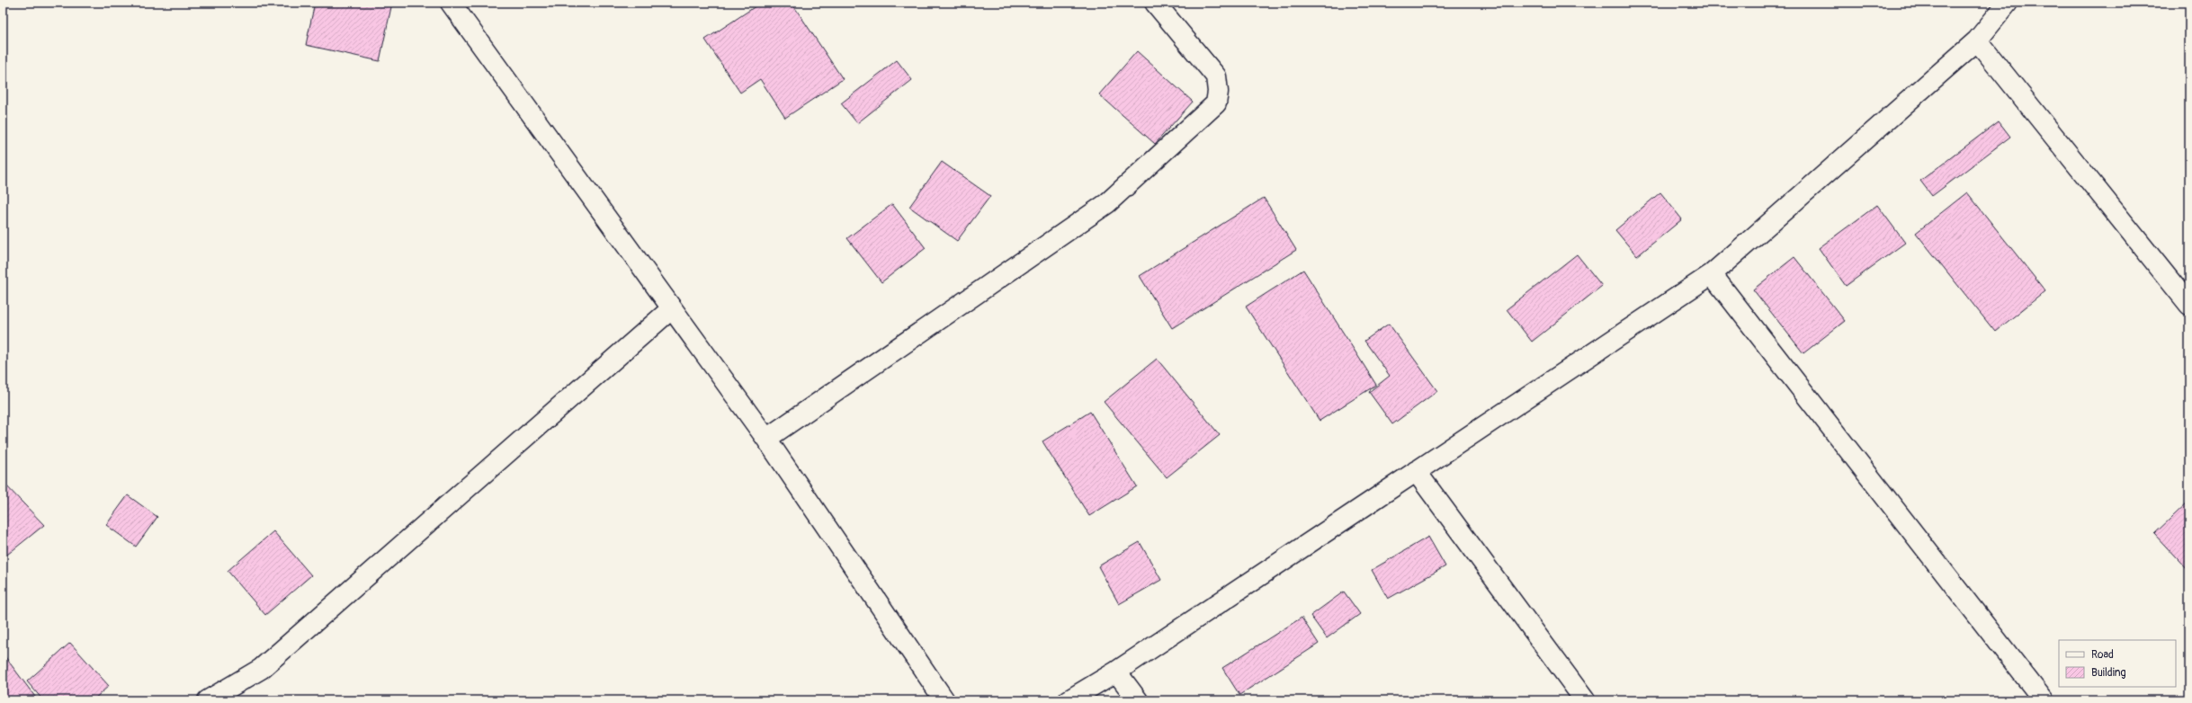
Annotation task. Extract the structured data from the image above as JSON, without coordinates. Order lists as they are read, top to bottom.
{
  "legend": ["Road", "Building"]
}
